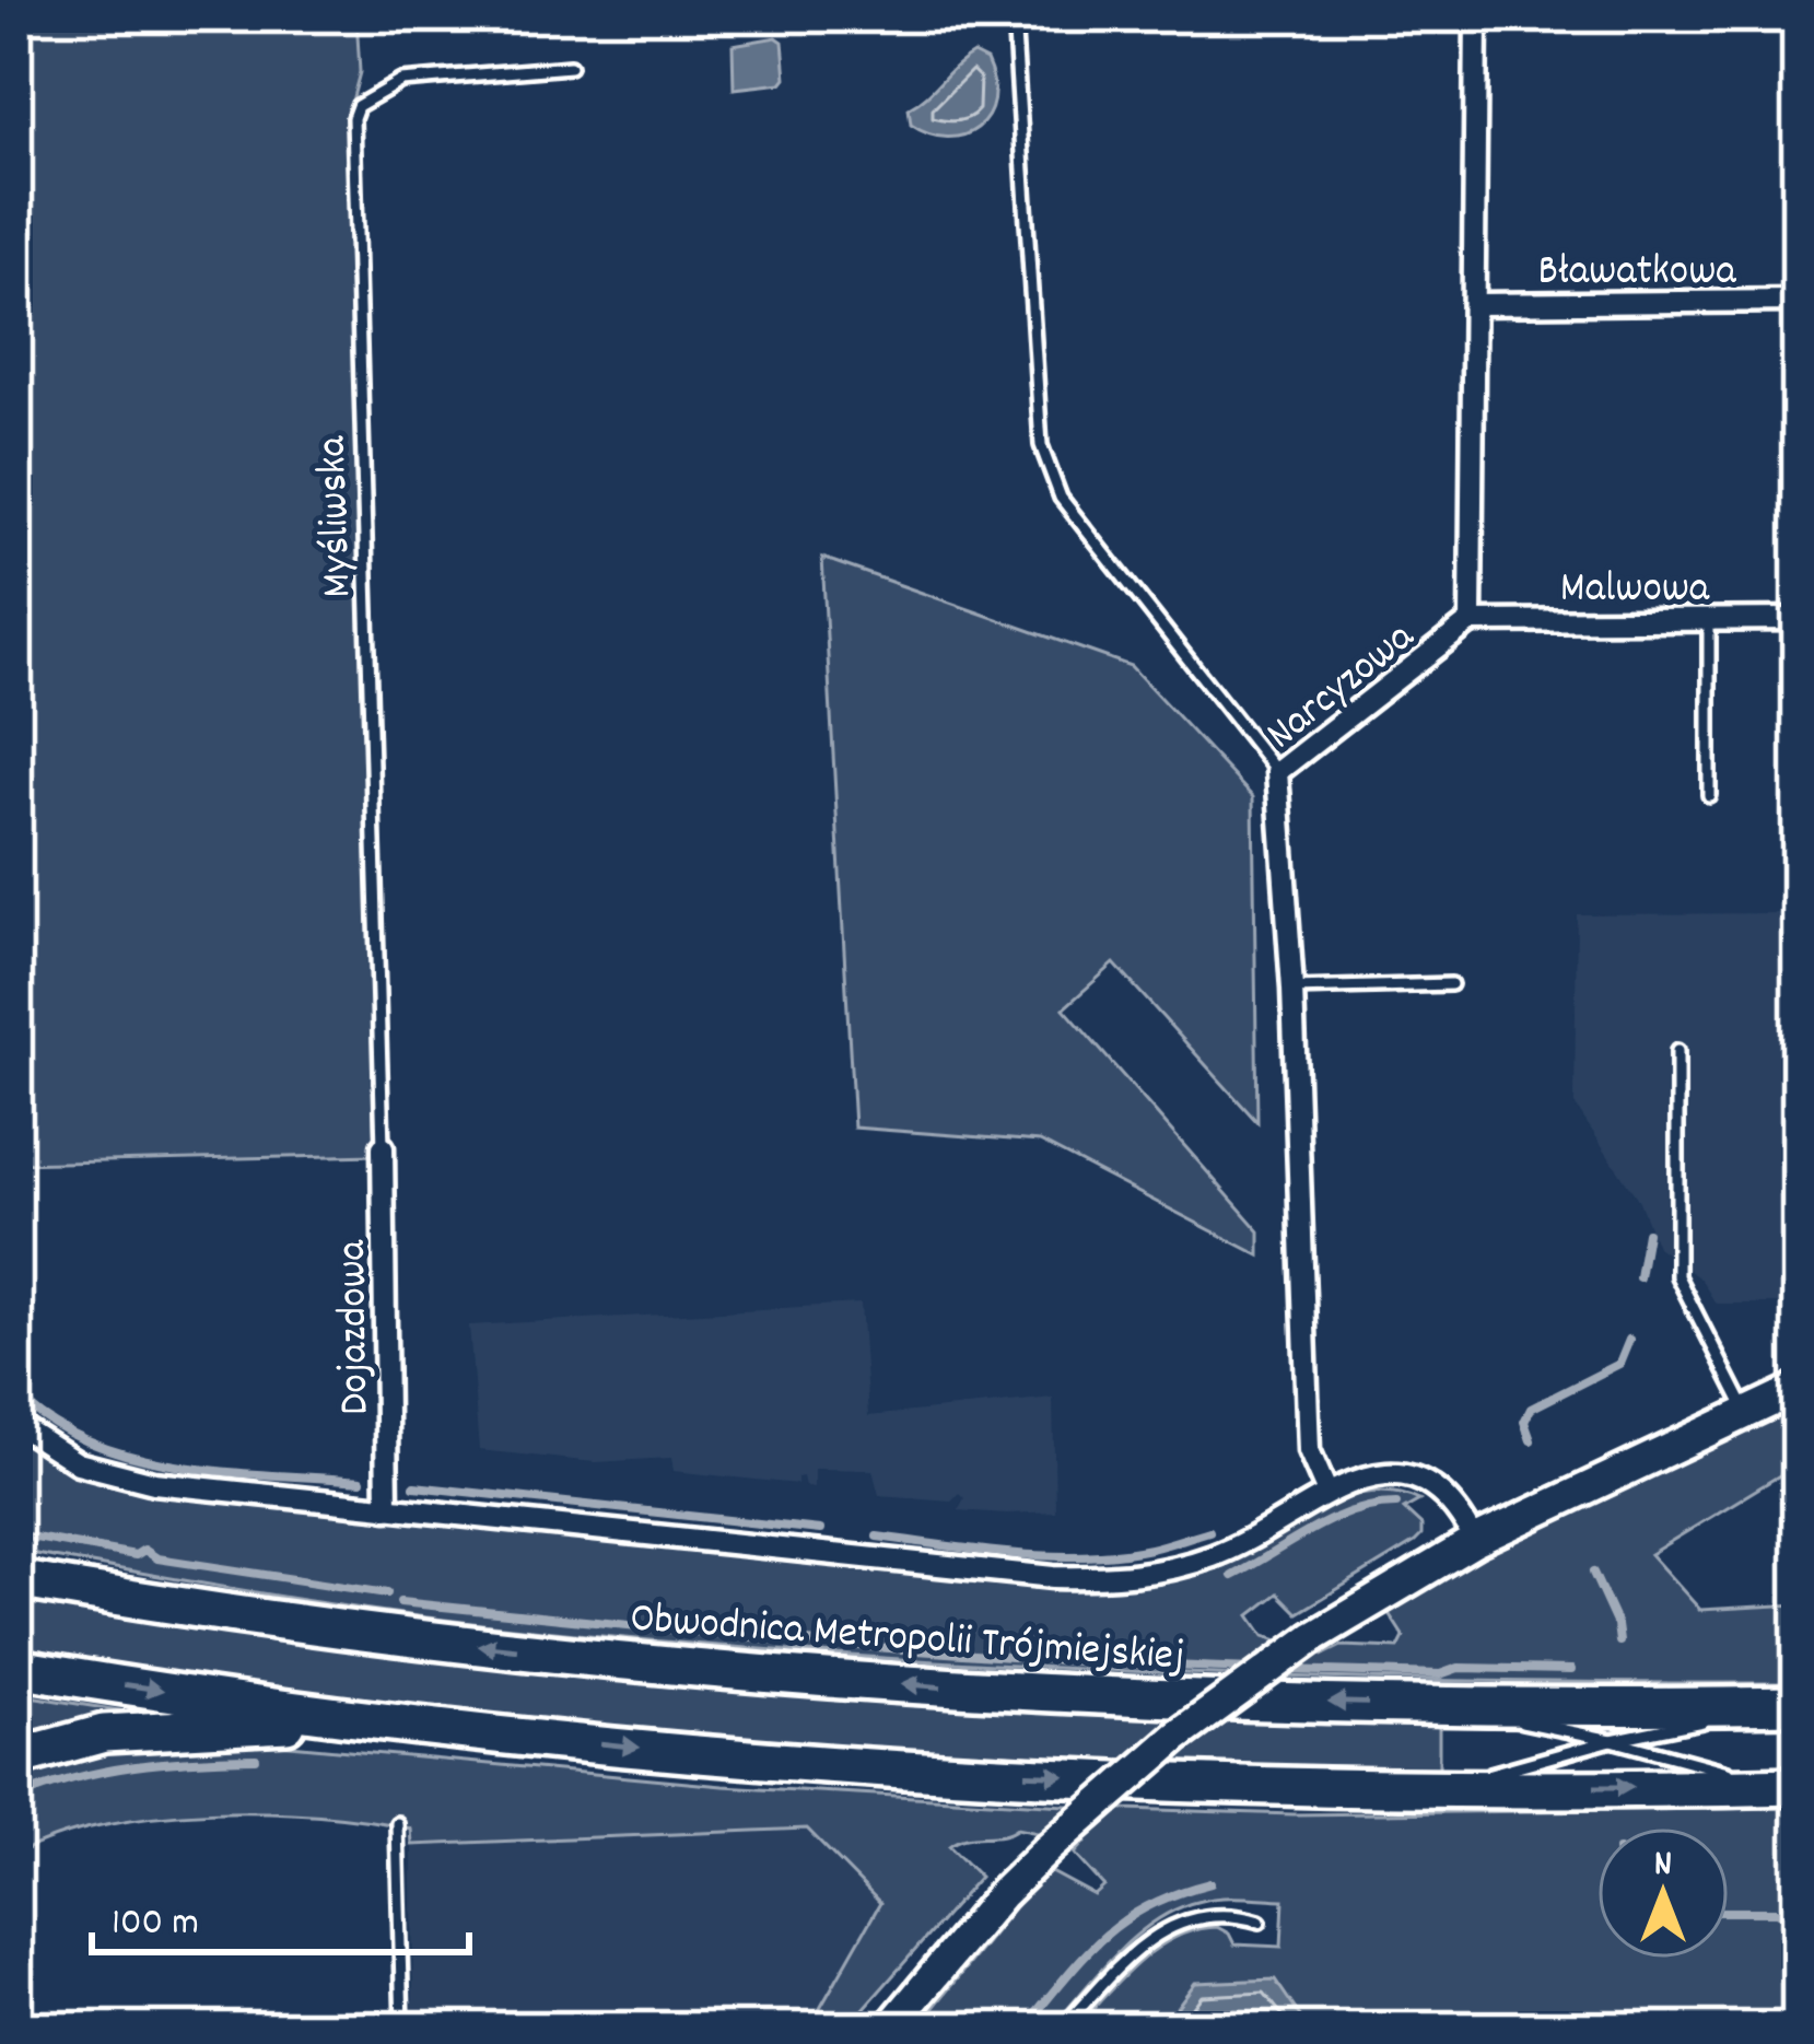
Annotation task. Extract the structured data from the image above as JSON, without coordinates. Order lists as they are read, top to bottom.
{
  "streets": {
    "highway": ["Obwodnica Metropolii Trójmiejskiej"],
    "street": [
      "Bławatkowa",
      "Malwowa",
      "Narcyzowa",
      "Dojazdowa"
    ],
    "lane": ["Myśliwska"]
  },
  "crossings": [
    ["Bławatkowa", "Narcyzowa"],
    ["Myśliwska", "Dojazdowa"],
    ["Malwowa", "Narcyzowa"]
  ],
  "scale_bar": "100 m",
  "north": "top"
}
